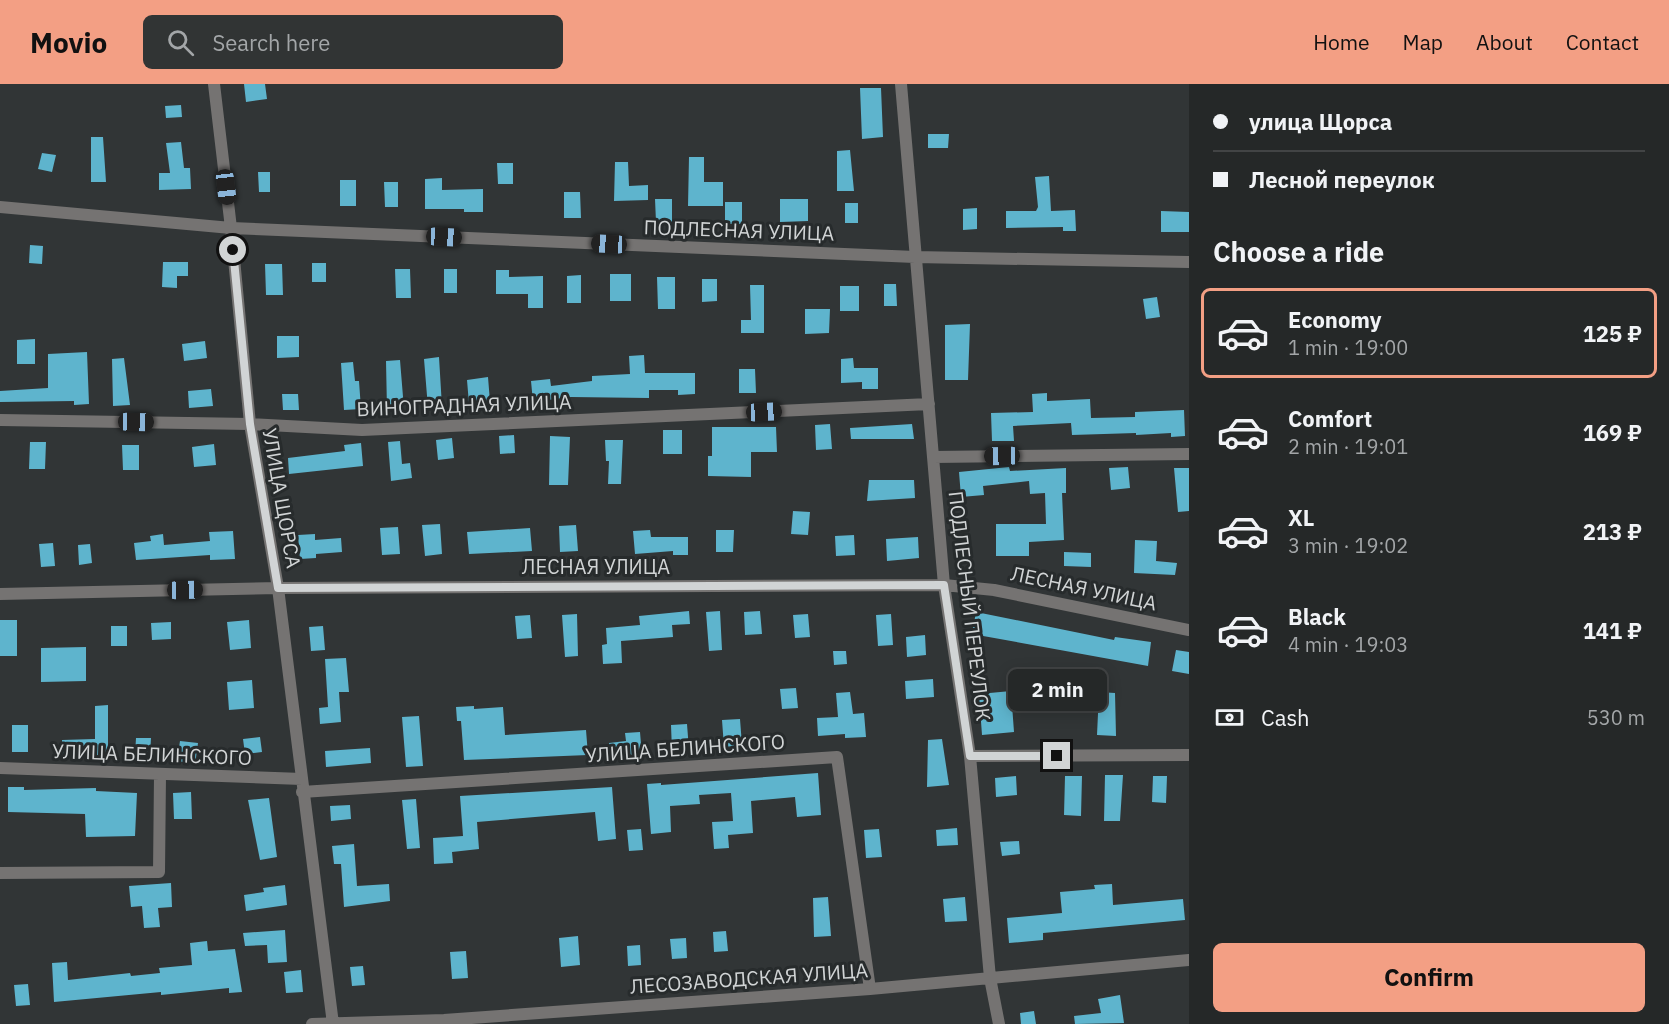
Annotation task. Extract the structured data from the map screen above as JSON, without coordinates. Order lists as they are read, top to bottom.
{
  "streets": {
    "street": [
      "ПОДЛЕСНАЯ УЛИЦА",
      "ВИНОГРАДНАЯ УЛИЦА",
      "УЛИЦА ЩОРСА",
      "ЛЕСНАЯ УЛИЦА",
      "ПОДЛЕСНЫЙ ПЕРЕУЛОК",
      "УЛИЦА БЕЛИНСКОГО",
      "ЛЕСОЗАВОДСКАЯ УЛИЦА"
    ]
  },
  "crossings": [
    ["ПОДЛЕСНАЯ УЛИЦА", "УЛИЦА ЩОРСА"],
    ["ПОДЛЕСНАЯ УЛИЦА", "ПОДЛЕСНЫЙ ПЕРЕУЛОК"],
    ["ВИНОГРАДНАЯ УЛИЦА", "УЛИЦА ЩОРСА"],
    ["ВИНОГРАДНАЯ УЛИЦА", "ПОДЛЕСНЫЙ ПЕРЕУЛОК"],
    ["УЛИЦА ЩОРСА", "ЛЕСНАЯ УЛИЦА"],
    ["УЛИЦА ЩОРСА", "УЛИЦА БЕЛИНСКОГО"],
    ["УЛИЦА ЩОРСА", "ЛЕСОЗАВОДСКАЯ УЛИЦА"],
    ["ЛЕСНАЯ УЛИЦА", "ПОДЛЕСНЫЙ ПЕРЕУЛОК"],
    ["ПОДЛЕСНЫЙ ПЕРЕУЛОК", "ЛЕСОЗАВОДСКАЯ УЛИЦА"],
    ["УЛИЦА БЕЛИНСКОГО", "ЛЕСОЗАВОДСКАЯ УЛИЦА"]
  ],
  "page": {
    "header": "Movio",
    "search": "Search here",
    "nav": [
      "Home",
      "Map",
      "About",
      "Contact"
    ],
    "banner": ["улица Щорса", "Лесной переулок"],
    "heading": "Choose a ride",
    "list": [
      {
        "name": "Economy",
        "note": "1 min · 19:00",
        "value": "125 ₽"
      },
      {
        "name": "Comfort",
        "note": "2 min · 19:01",
        "value": "169 ₽"
      },
      {
        "name": "XL",
        "note": "3 min · 19:02",
        "value": "213 ₽"
      },
      {
        "name": "Black",
        "note": "4 min · 19:03",
        "value": "141 ₽"
      }
    ],
    "bubble": "2 min",
    "pay": ["Cash", "530 m"],
    "buttons": "Confirm"
  }
}
